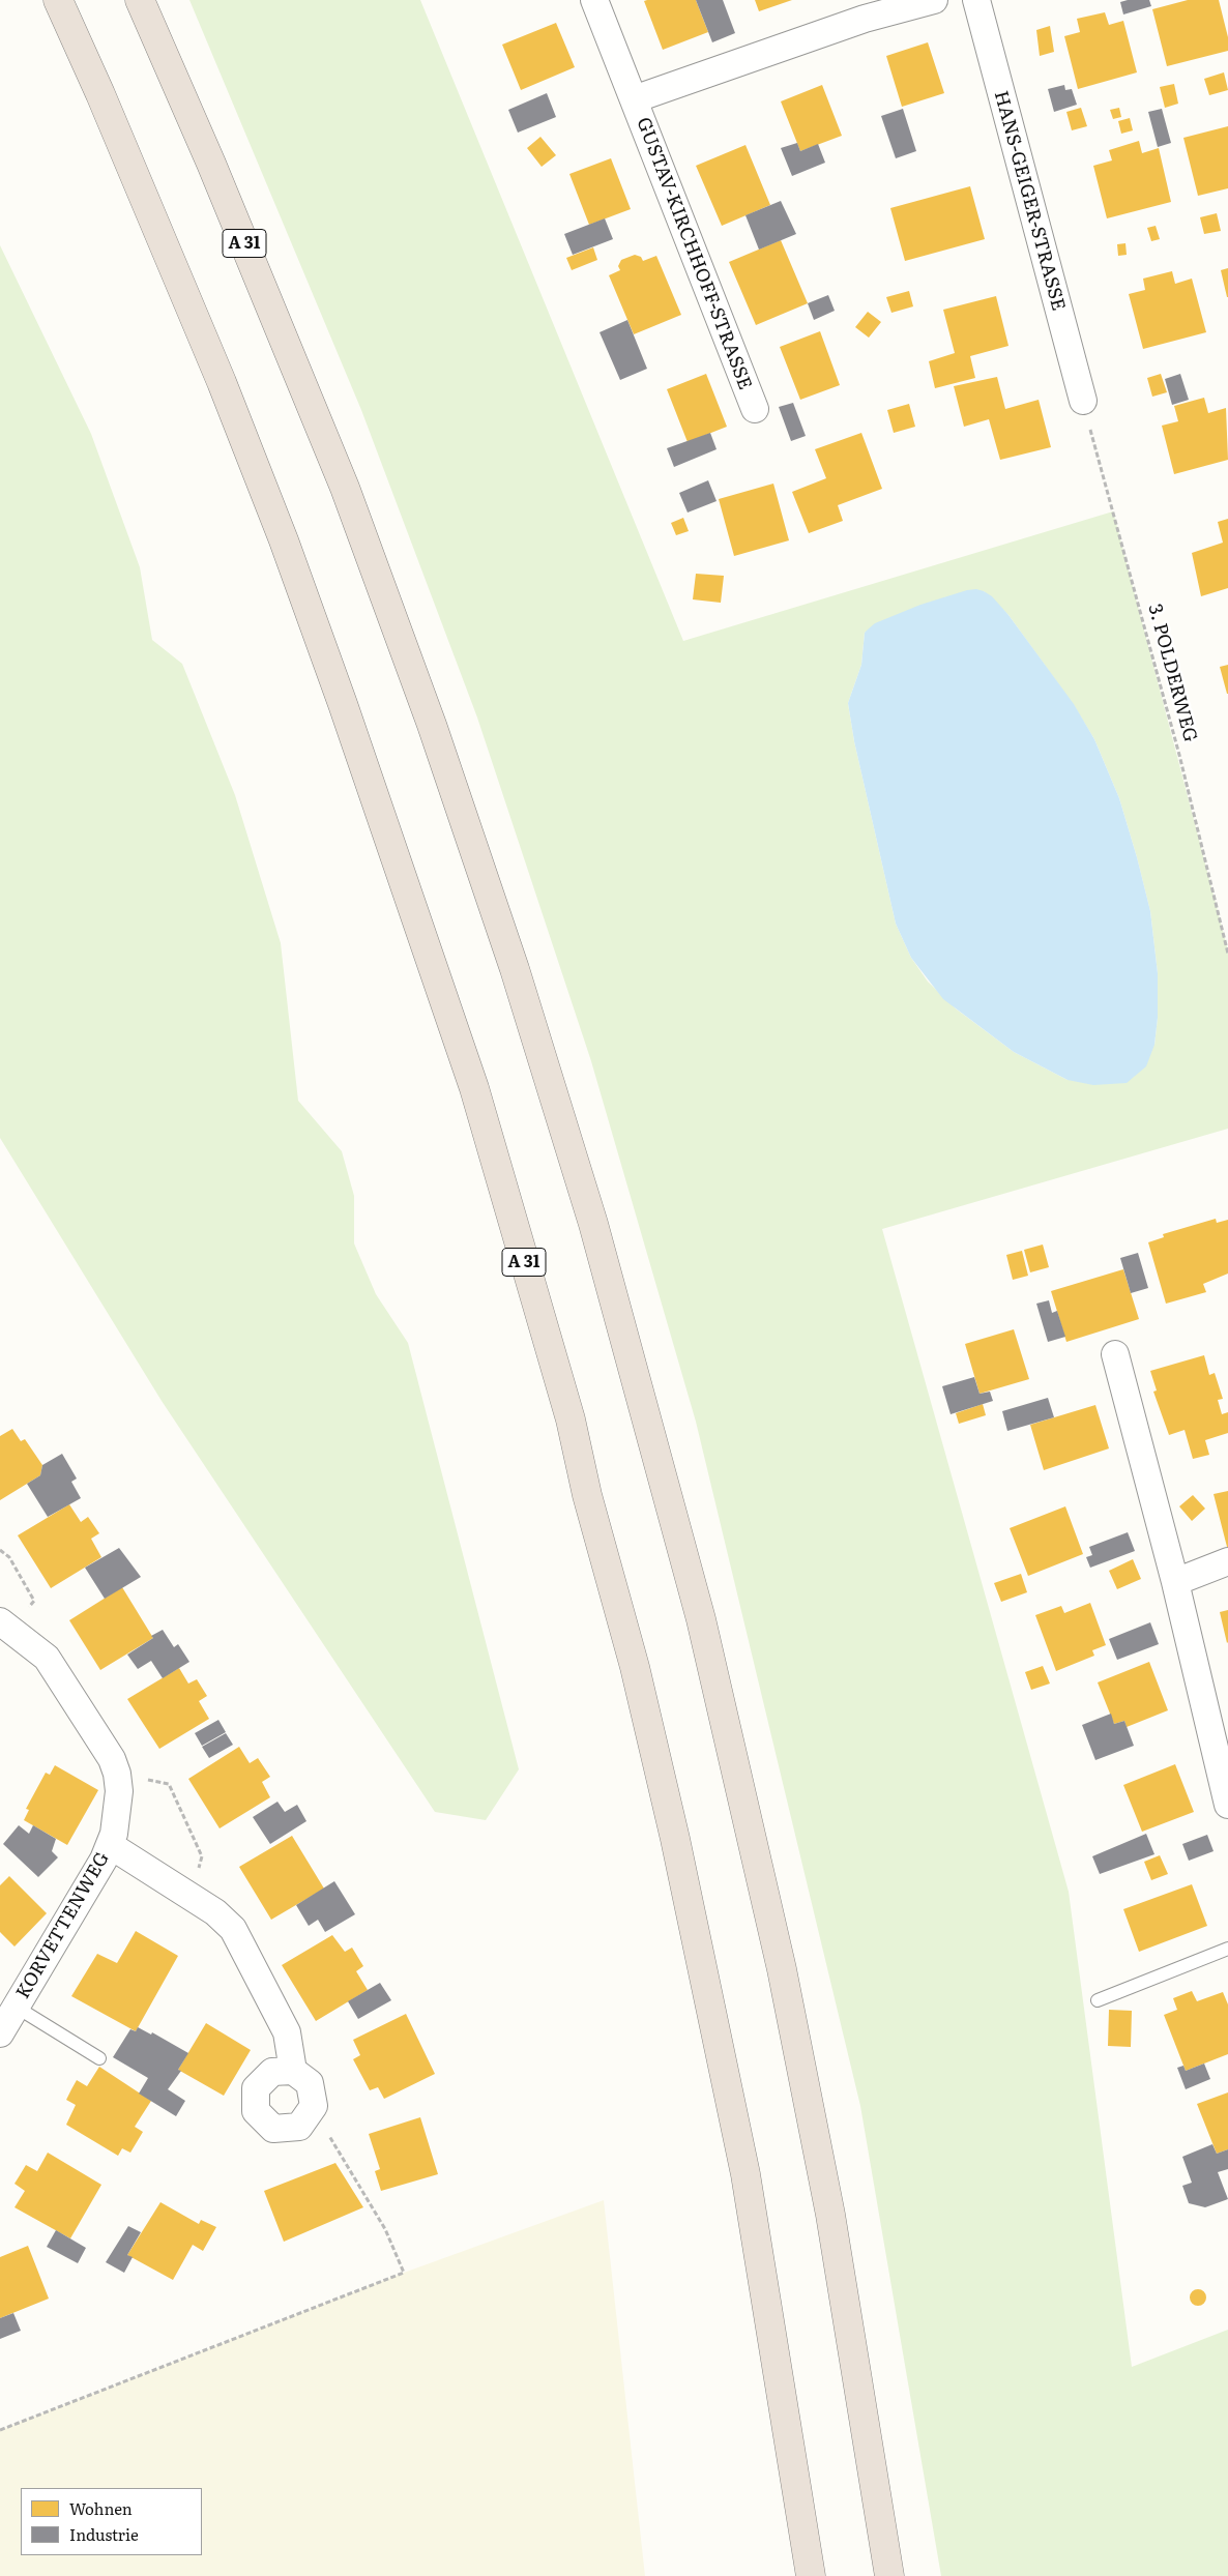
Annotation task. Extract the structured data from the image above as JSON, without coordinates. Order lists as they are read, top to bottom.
{
  "streets": {
    "highway": ["A 31"],
    "street": ["HANS-GEIGER-STRASSE", "GUSTAV-KIRCHHOFF-STRASSE", "KORVETTENWEG"],
    "path": ["3. POLDERWEG"]
  },
  "crossings": [
    ["HANS-GEIGER-STRASSE", "3. POLDERWEG"]
  ],
  "legend": ["Wohnen", "Industrie"]
}
